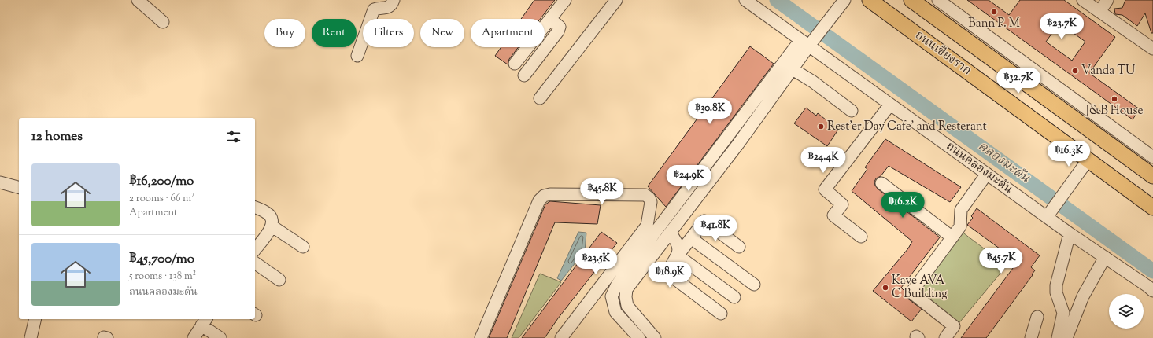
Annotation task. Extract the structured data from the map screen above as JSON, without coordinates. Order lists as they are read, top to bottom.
{
  "streets": {
    "main road": ["ถนนเชียงราก"],
    "street": ["ถนนคลองมะดัน"]
  },
  "water": ["คลองมะดัน"],
  "places": [
    "Bann P. M",
    "Vanda TU",
    "J&B House",
    "Rest'er Day Cafe' and Resterant",
    "Kave AVA C Building"
  ],
  "page": {
    "price": [
      "฿23.7K",
      "฿32.7K",
      "฿30.8K",
      "฿16.3K",
      "฿24.4K",
      "฿24.9K",
      "฿45.8K",
      "฿16.2K",
      "฿41.8K",
      "฿45.7K",
      "฿23.5K",
      "฿18.9K"
    ],
    "chip": [
      "Buy",
      "Rent",
      "Filters",
      "New",
      "Apartment"
    ],
    "heading": "12 homes",
    "list": [
      {
        "name": "฿16,200/mo",
        "note": "2 rooms · 66 m² · Apartment"
      },
      {
        "name": "฿45,700/mo",
        "note": "5 rooms · 138 m² · ถนนคลองมะดัน"
      }
    ]
  }
}
